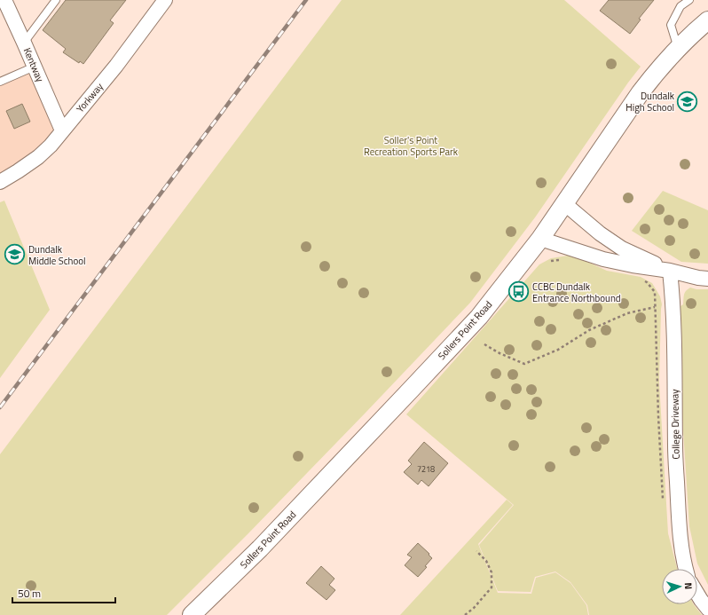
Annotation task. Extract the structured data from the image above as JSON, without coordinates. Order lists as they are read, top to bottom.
{
  "streets": {
    "street": [
      "Kentway",
      "Yorkway",
      "Sollers Point Road",
      "College Driveway"
    ]
  },
  "crossings": [
    ["Kentway", "Yorkway"]
  ],
  "parks": ["Soller's Point Recreation Sports Park"],
  "places": {
    "school or university": ["Dundalk High School", "Dundalk Middle School"],
    "bus stop": ["CCBC Dundalk Entrance Northbound"]
  },
  "house_numbers": ["7218"],
  "scale_bar": "50 m",
  "north": "right"
}
